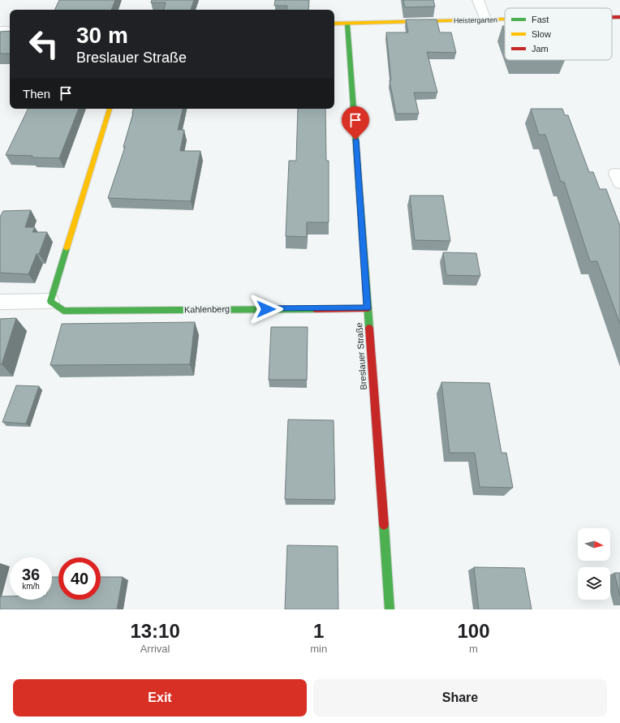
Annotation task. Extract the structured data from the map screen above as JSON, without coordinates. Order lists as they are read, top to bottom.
{
  "streets": {
    "street": ["Heistergarten", "Kahlenberg", "Breslauer Straße"]
  },
  "crossings": [
    ["Heistergarten", "Breslauer Straße"],
    ["Kahlenberg", "Breslauer Straße"]
  ],
  "legend": ["Fast", "Slow", "Jam"],
  "north": "right",
  "page": {
    "turn": ["30 m", "Breslauer Straße"],
    "then": "Then",
    "speed": "36 km/h",
    "limit": "40",
    "eta": [
      "13:10",
      "Arrival",
      "1",
      "min",
      "100",
      "m"
    ],
    "buttons": ["Exit", "Share"]
  }
}
